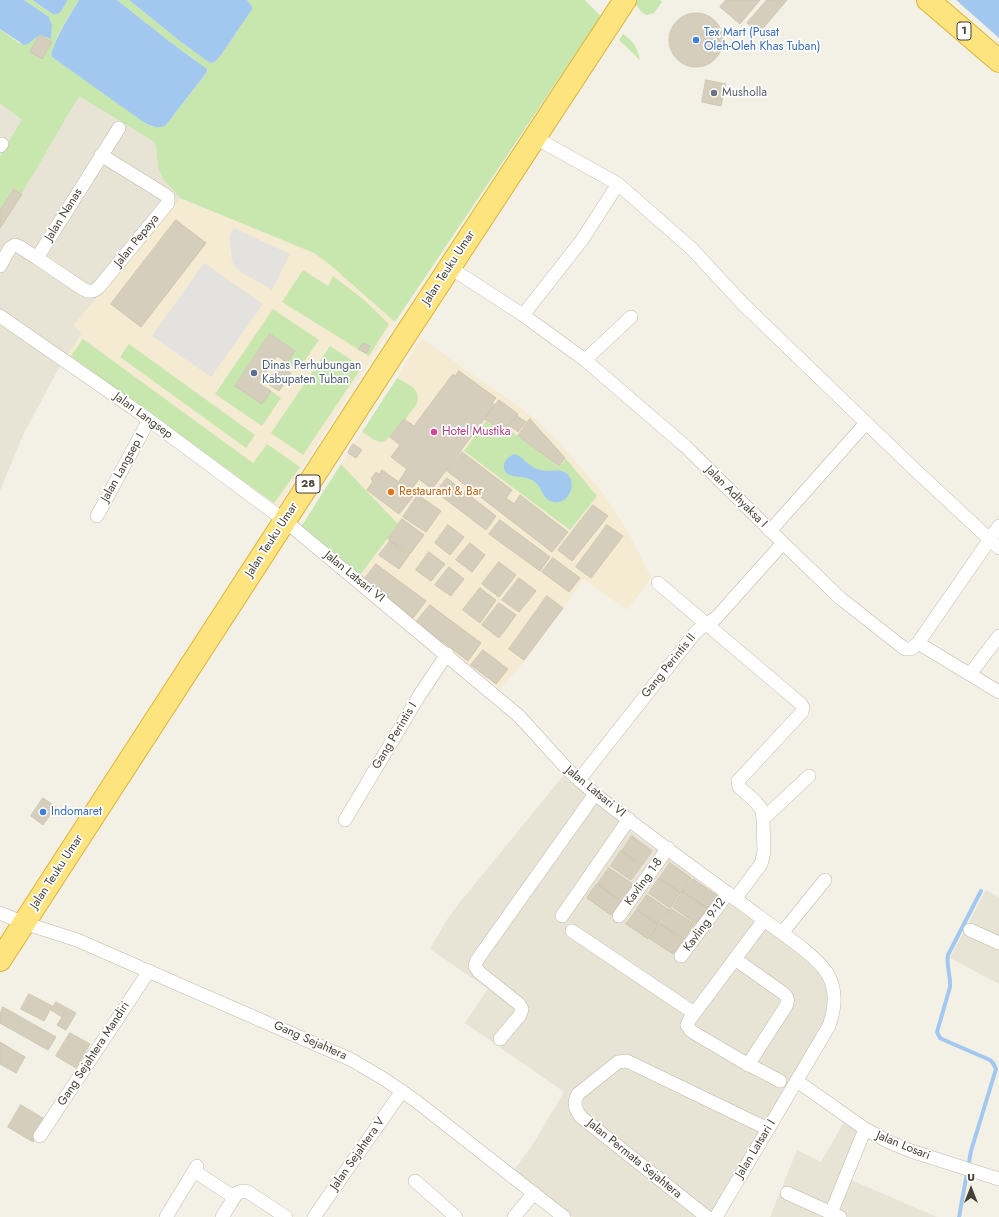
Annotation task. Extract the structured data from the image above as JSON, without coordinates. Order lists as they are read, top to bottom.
{
  "streets": {
    "highway": ["1", "Jalan Teuku Umar", "28"],
    "street": [
      "Jalan Nanas",
      "Jalan Pepaya",
      "Jalan Langsep",
      "Jalan Langsep I",
      "Jalan Adhyaksa I",
      "Jalan Latsari VI",
      "Gang Perintis II",
      "Gang Perintis I",
      "Kavling 1-8",
      "Kavling 9-12",
      "Gang Sejahtera",
      "Gang Sejahtera Mandiri",
      "Jalan Losari",
      "Jalan Latsari I",
      "Jalan Sejahtera V",
      "Jalan Permata Sejahtera"
    ]
  },
  "crossings": [
    ["Jalan Nanas", "Jalan Pepaya"],
    ["Jalan Teuku Umar", "Jalan Langsep"],
    ["Jalan Teuku Umar", "Jalan Adhyaksa I"],
    ["Jalan Teuku Umar", "Jalan Latsari VI"],
    ["Jalan Teuku Umar", "Gang Sejahtera"],
    ["Jalan Langsep", "Jalan Langsep I"],
    ["Jalan Langsep", "Jalan Latsari VI"],
    ["Jalan Adhyaksa I", "Gang Perintis II"],
    ["Jalan Latsari VI", "Gang Perintis II"],
    ["Jalan Latsari VI", "Gang Perintis I"],
    ["Jalan Latsari VI", "Kavling 1-8"],
    ["Jalan Latsari VI", "Kavling 9-12"],
    ["Jalan Latsari VI", "Jalan Losari"],
    ["Jalan Latsari VI", "Jalan Latsari I"],
    ["Gang Sejahtera", "Gang Sejahtera Mandiri"],
    ["Gang Sejahtera", "Jalan Sejahtera V"],
    ["Jalan Losari", "Jalan Latsari I"],
    ["Jalan Latsari I", "Jalan Permata Sejahtera"]
  ],
  "places": [
    "Tex Mart (Pusat Oleh-Oleh Khas Tuban)",
    "Musholla",
    "Dinas Perhubungan Kabupaten Tuban",
    "Hotel Mustika",
    "Restaurant & Bar",
    "Indomaret"
  ],
  "north": "top"
}
